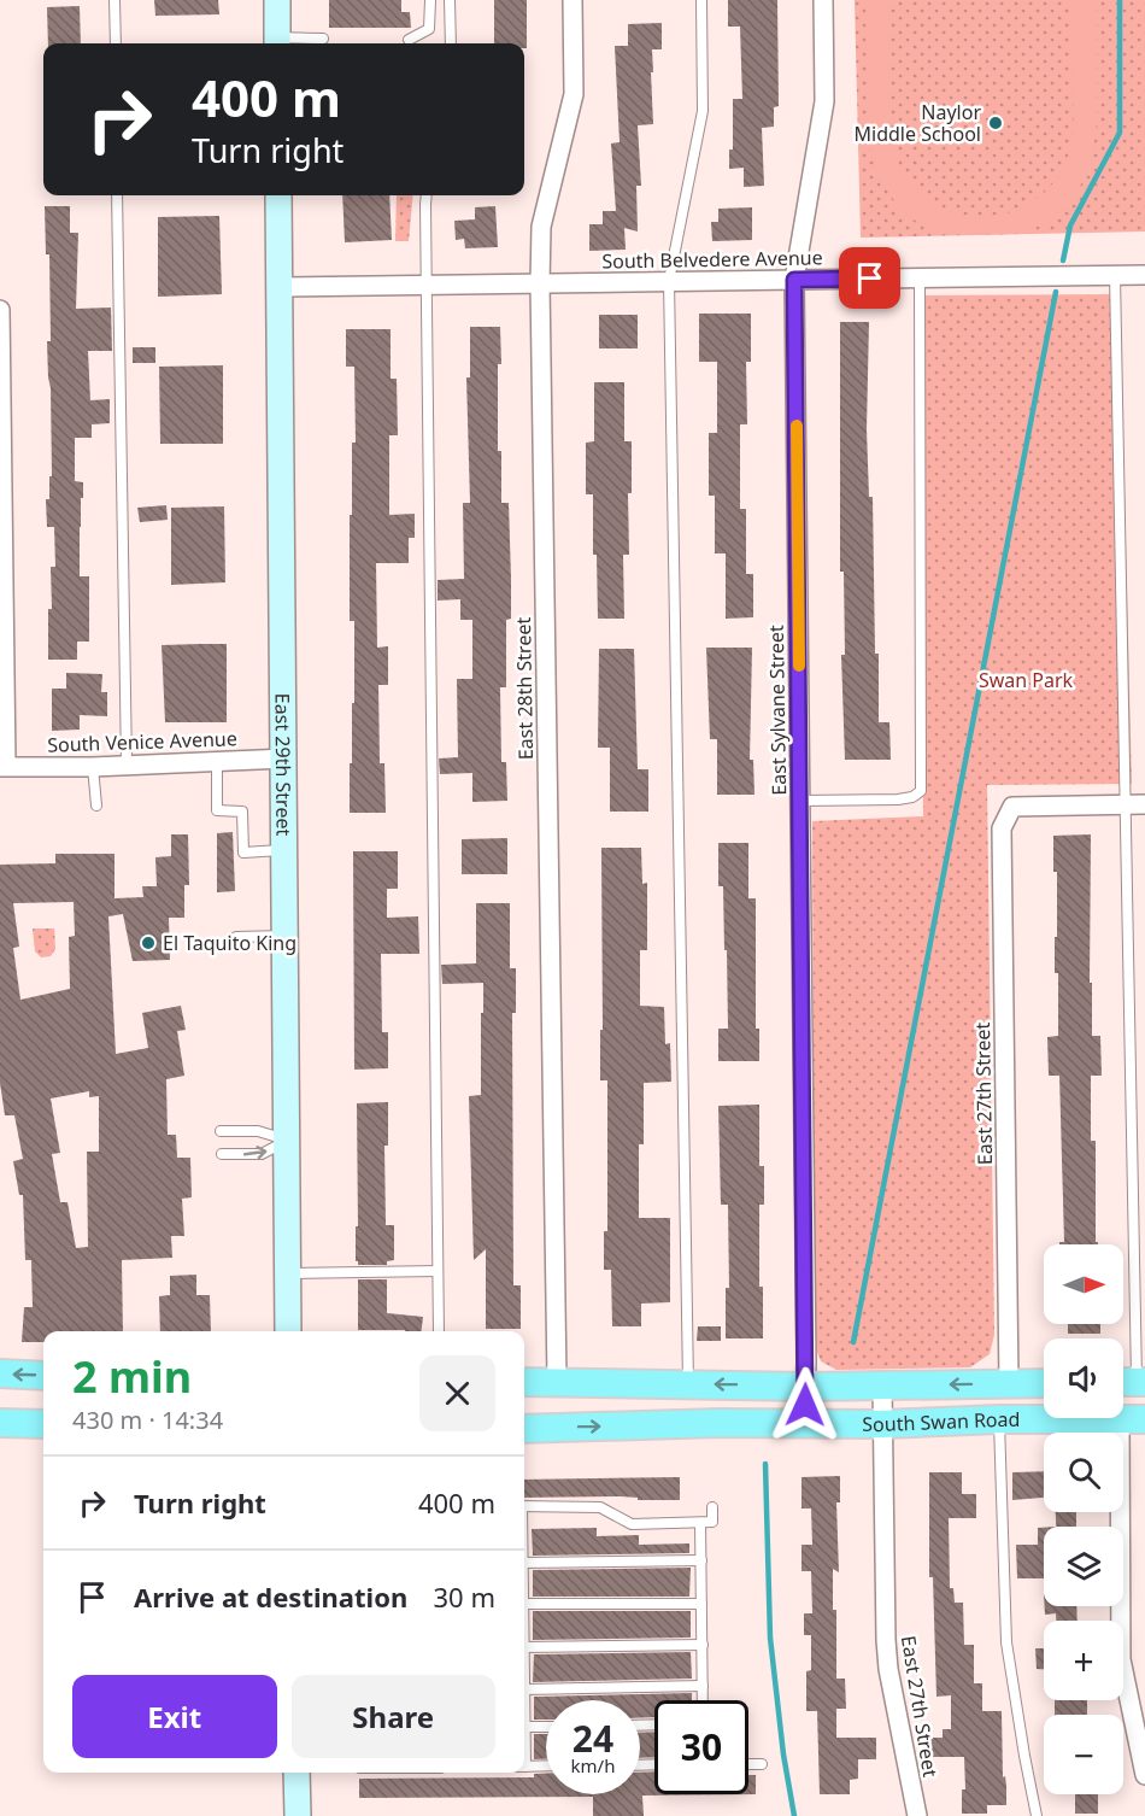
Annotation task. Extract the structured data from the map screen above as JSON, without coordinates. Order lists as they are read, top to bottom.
{
  "streets": {
    "main road": ["South Swan Road"],
    "street": [
      "South Belvedere Avenue",
      "East 28th Street",
      "East Sylvane Street",
      "South Venice Avenue",
      "East 29th Street",
      "East 27th Street"
    ]
  },
  "crossings": [
    ["South Belvedere Avenue", "East 28th Street"],
    ["South Belvedere Avenue", "East Sylvane Street"],
    ["South Belvedere Avenue", "East 29th Street"],
    ["East 28th Street", "South Swan Road"],
    ["East Sylvane Street", "South Swan Road"],
    ["South Venice Avenue", "East 29th Street"],
    ["East 27th Street", "South Swan Road"]
  ],
  "parks": ["Swan Park"],
  "places": ["Naylor Middle School", "El Taquito King"],
  "north": "right",
  "page": {
    "turn": ["400 m", "Turn right"],
    "map_buttons": ["+", "−"],
    "heading": ["2 min", "430 m · 14:34"],
    "list": [
      {
        "name": "Turn right",
        "value": "400 m"
      },
      {
        "name": "Arrive at destination",
        "value": "30 m"
      }
    ],
    "buttons": ["Exit", "Share"],
    "speed": "24 km/h",
    "limit": "30"
  }
}
